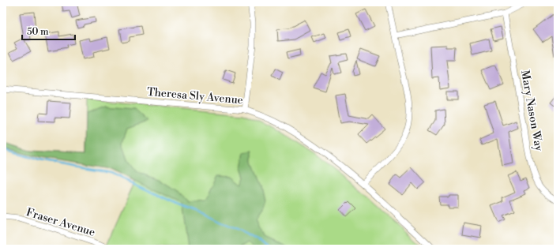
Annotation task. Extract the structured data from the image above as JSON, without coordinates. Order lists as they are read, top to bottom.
{
  "streets": {
    "street": ["Theresa Sly Avenue", "Mary Nason Way", "Fraser Avenue"]
  },
  "scale_bar": "50 m"
}
